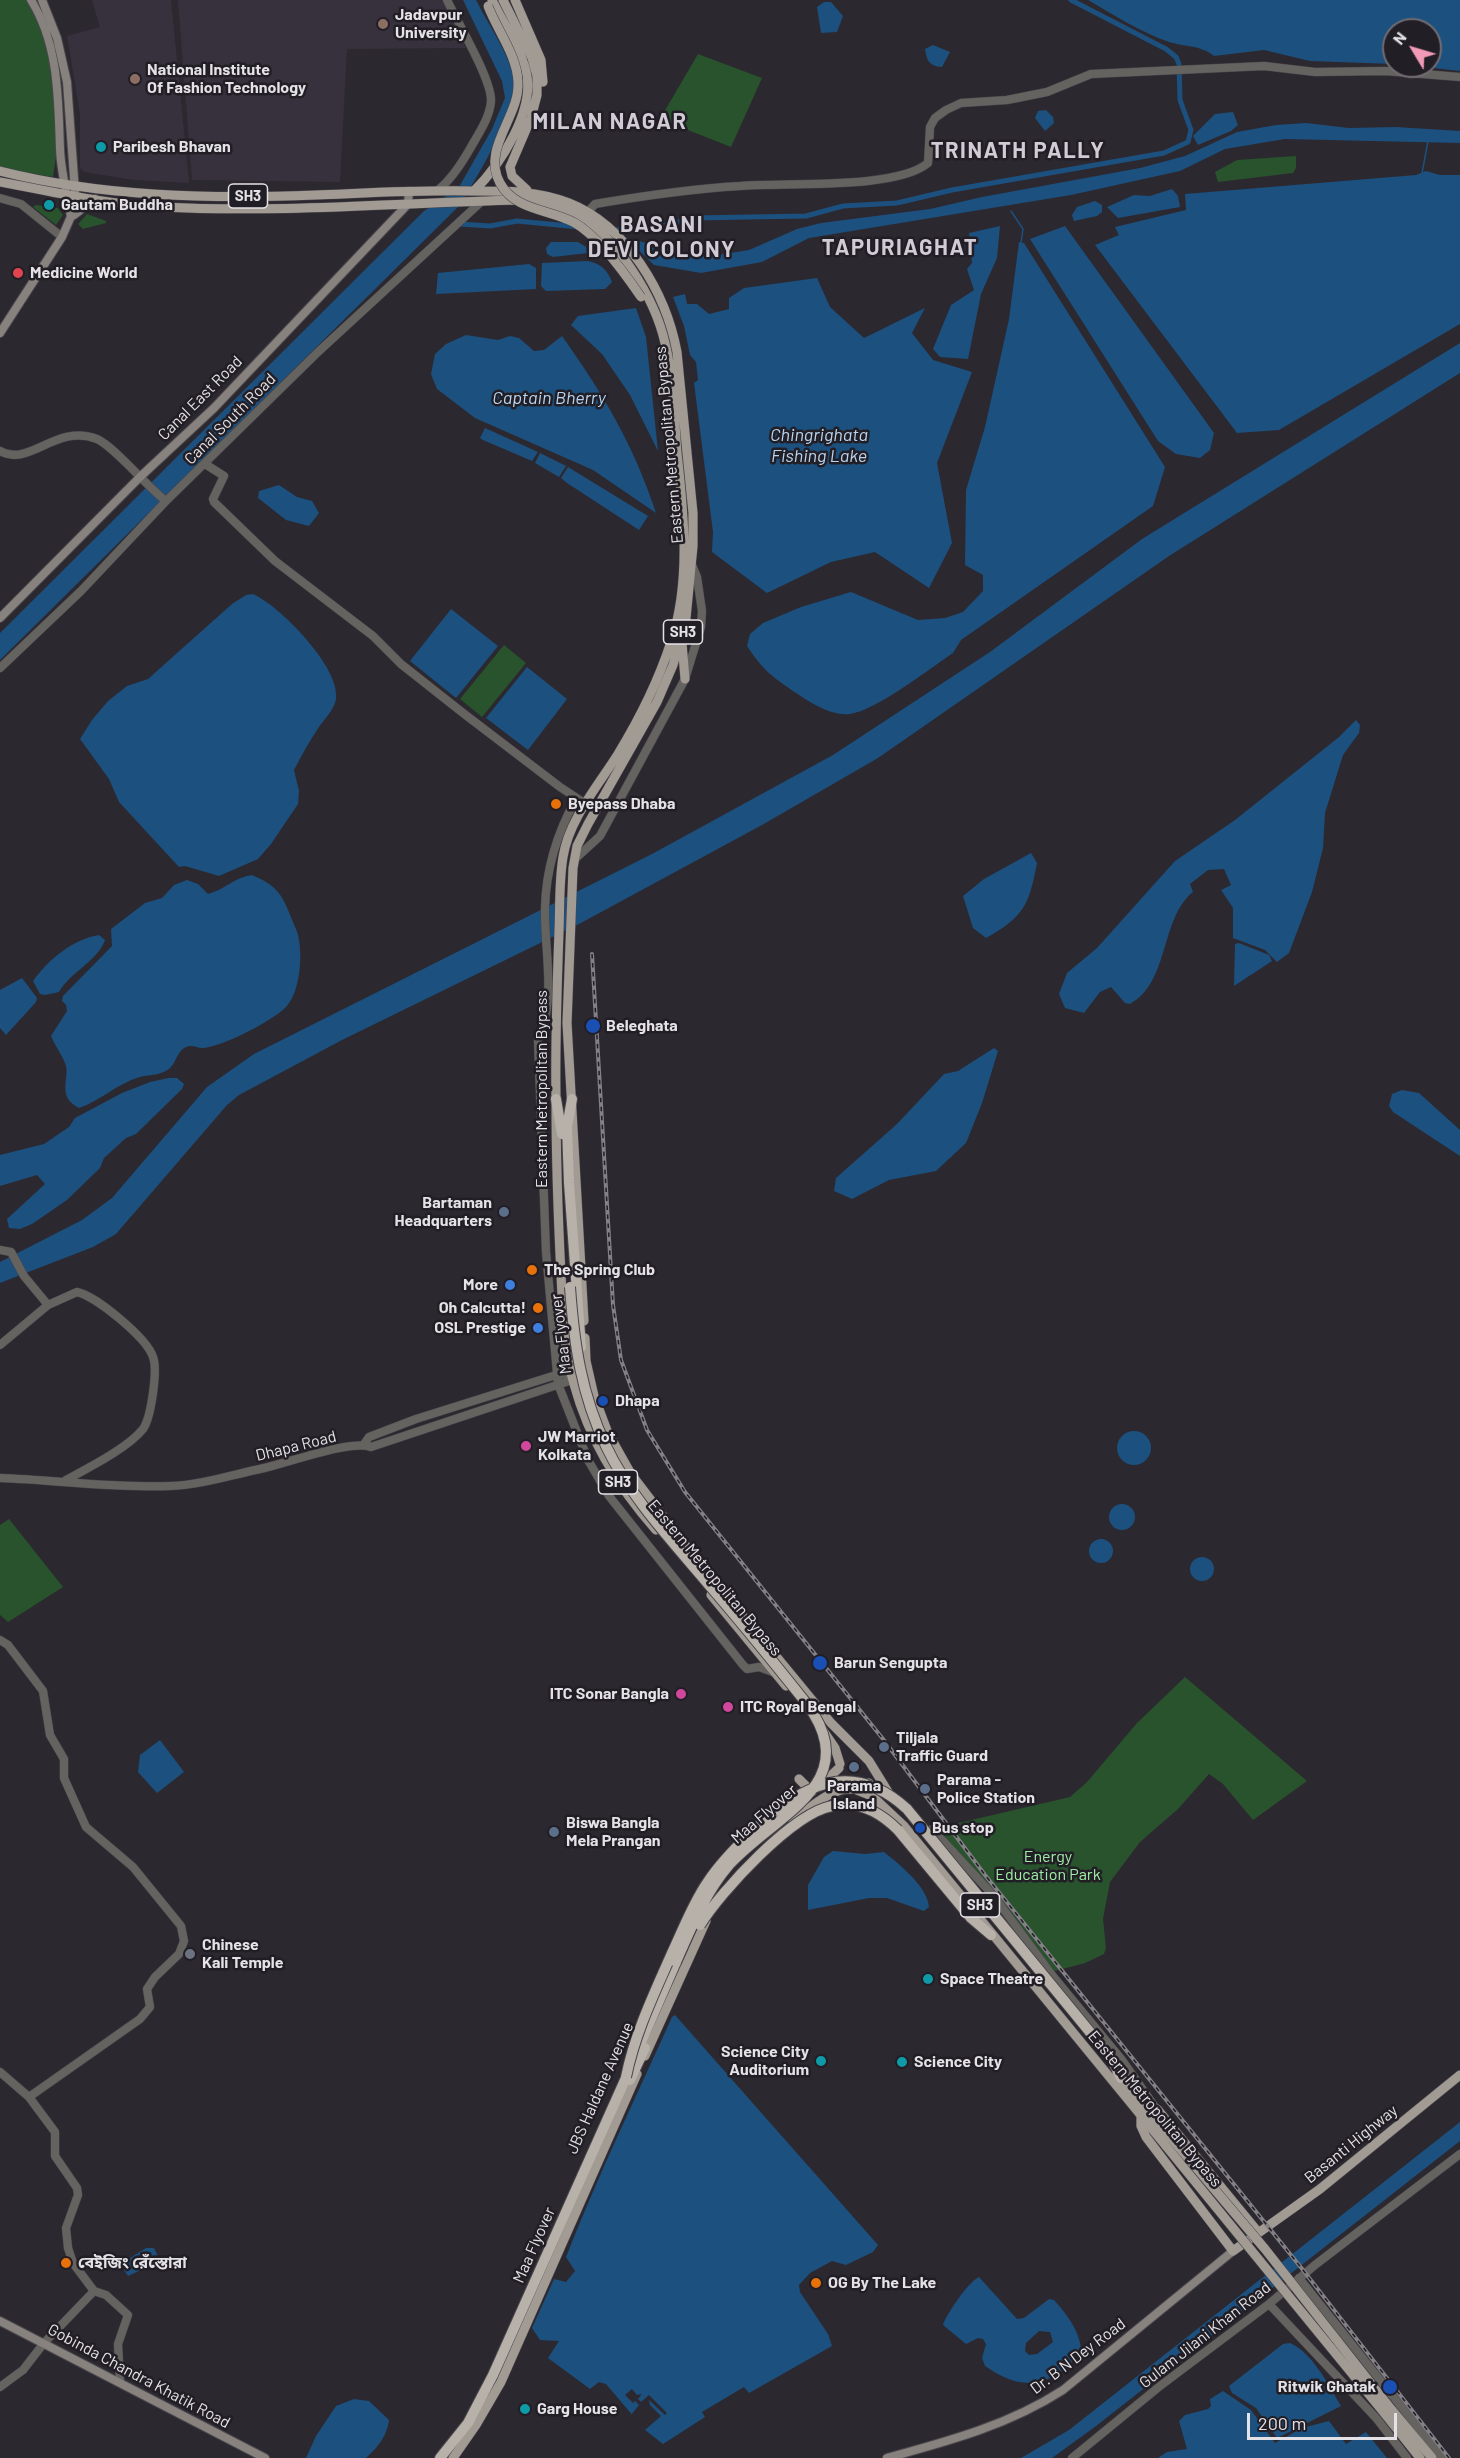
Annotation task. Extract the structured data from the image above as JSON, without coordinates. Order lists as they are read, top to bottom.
{
  "streets": {
    "highway": ["Maa Flyover"],
    "main road": [
      "SH3",
      "Canal East Road",
      "Eastern Metropolitan Bypass",
      "JBS Haldane Avenue",
      "Basanti Highway",
      "Dr. B N Dey Road",
      "Gobinda Chandra Khatik Road"
    ],
    "street": ["Canal South Road", "Dhapa Road", "Gulam Jilani Khan Road"]
  },
  "crossings": [
    ["SH3", "Eastern Metropolitan Bypass"],
    ["SH3", "Dhapa Road"],
    ["SH3", "JBS Haldane Avenue"],
    ["SH3", "Basanti Highway"],
    ["SH3", "Dr. B N Dey Road"],
    ["Canal East Road", "Eastern Metropolitan Bypass"],
    ["Canal South Road", "Eastern Metropolitan Bypass"],
    ["Eastern Metropolitan Bypass", "Maa Flyover"],
    ["Eastern Metropolitan Bypass", "Dhapa Road"],
    ["Eastern Metropolitan Bypass", "JBS Haldane Avenue"],
    ["Maa Flyover", "JBS Haldane Avenue"],
    ["Basanti Highway", "Dr. B N Dey Road"]
  ],
  "districts": [
    "MILAN NAGAR",
    "TRINATH PALLY",
    "BASANI DEVI COLONY",
    "TAPURIAGHAT"
  ],
  "water": ["Captain Bherry", "Chingrighata Fishing Lake"],
  "parks": ["Energy Education Park"],
  "places": [
    "Jadavpur University",
    "National Institute Of Fashion Technology",
    "Paribesh Bhavan",
    "Gautam Buddha",
    "Medicine World",
    "Byepass Dhaba",
    "Beleghata",
    "Bartaman Headquarters",
    "The Spring Club",
    "More",
    "Oh Calcutta!",
    "OSL Prestige",
    "Dhapa",
    "JW Marriot Kolkata",
    "Barun Sengupta",
    "ITC Sonar Bangla",
    "ITC Royal Bengal",
    "Tiljala Traffic Guard",
    "Parama Island",
    "Parama - Police Station",
    "Bus stop",
    "Biswa Bangla Mela Prangan",
    "Chinese Kali Temple",
    "Space Theatre",
    "Science City Auditorium",
    "Science City",
    "বেইজিং রেঁস্তোরা",
    "OG By The Lake",
    "Ritwik Ghatak",
    "Garg House"
  ],
  "scale_bar": "200 m",
  "north": "top left"
}
